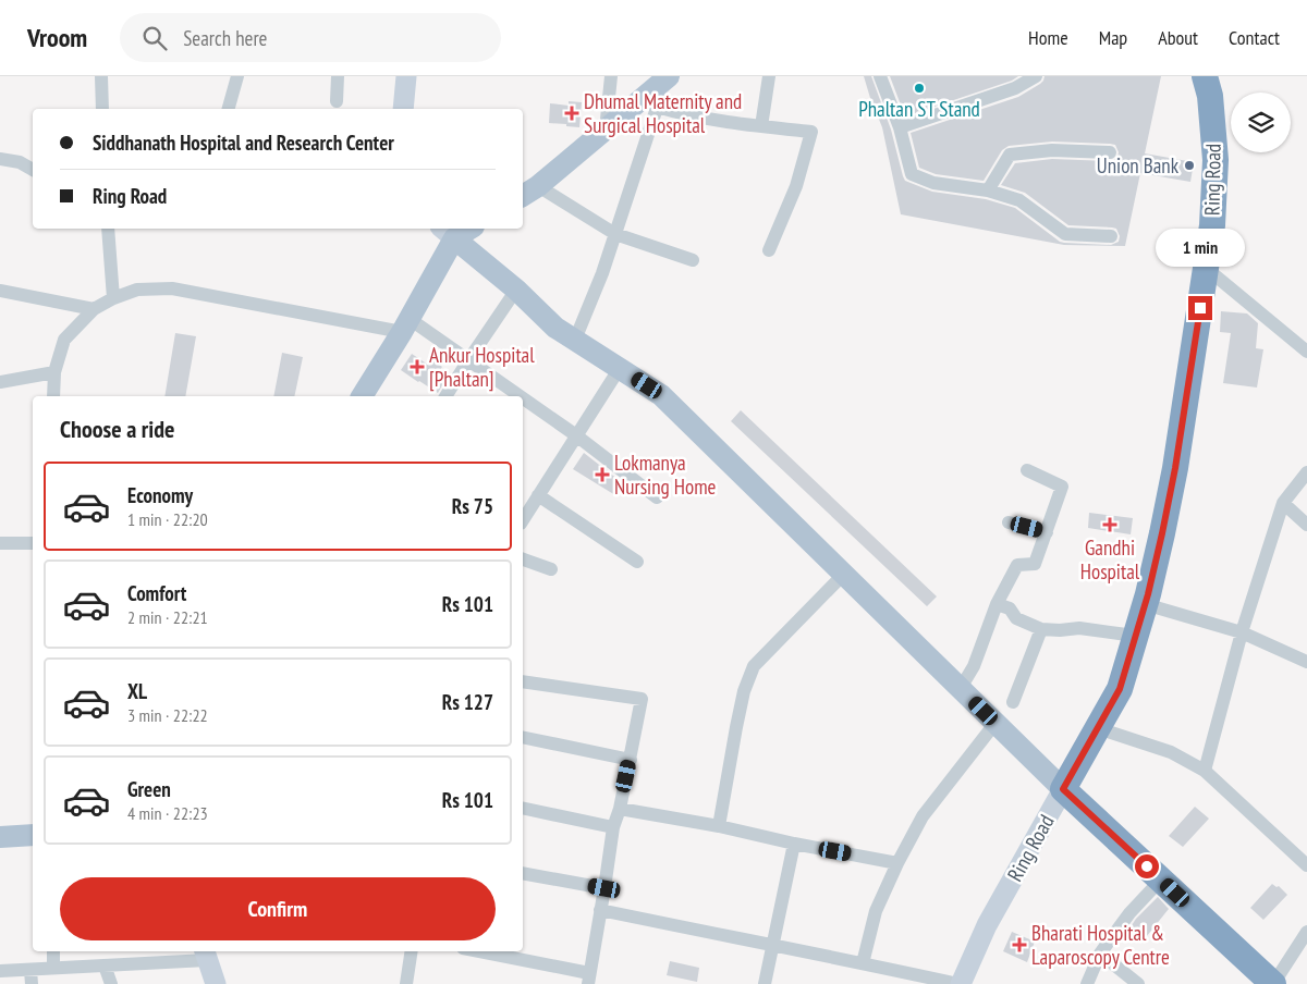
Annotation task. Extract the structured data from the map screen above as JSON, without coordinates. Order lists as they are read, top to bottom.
{
  "streets": {
    "highway": ["Ring Road"]
  },
  "places": {
    "other": ["Phaltan ST Stand", "Union Bank"],
    "health": [
      "Dhumal Maternity and Surgical Hospital",
      "Ankur Hospital [Phaltan]",
      "Lokmanya Nursing Home",
      "Gandhi Hospital",
      "Bharati Hospital & Laparoscopy Centre"
    ]
  },
  "page": {
    "header": "Vroom",
    "search": "Search here",
    "nav": [
      "Home",
      "Map",
      "About",
      "Contact"
    ],
    "banner": ["Siddhanath Hospital and Research Center", "Ring Road"],
    "bubble": "1 min",
    "heading": "Choose a ride",
    "list": [
      {
        "name": "Economy",
        "note": "1 min · 22:20",
        "value": "Rs 75"
      },
      {
        "name": "Comfort",
        "note": "2 min · 22:21",
        "value": "Rs 101"
      },
      {
        "name": "XL",
        "note": "3 min · 22:22",
        "value": "Rs 127"
      },
      {
        "name": "Green",
        "note": "4 min · 22:23",
        "value": "Rs 101"
      }
    ],
    "buttons": "Confirm"
  }
}
